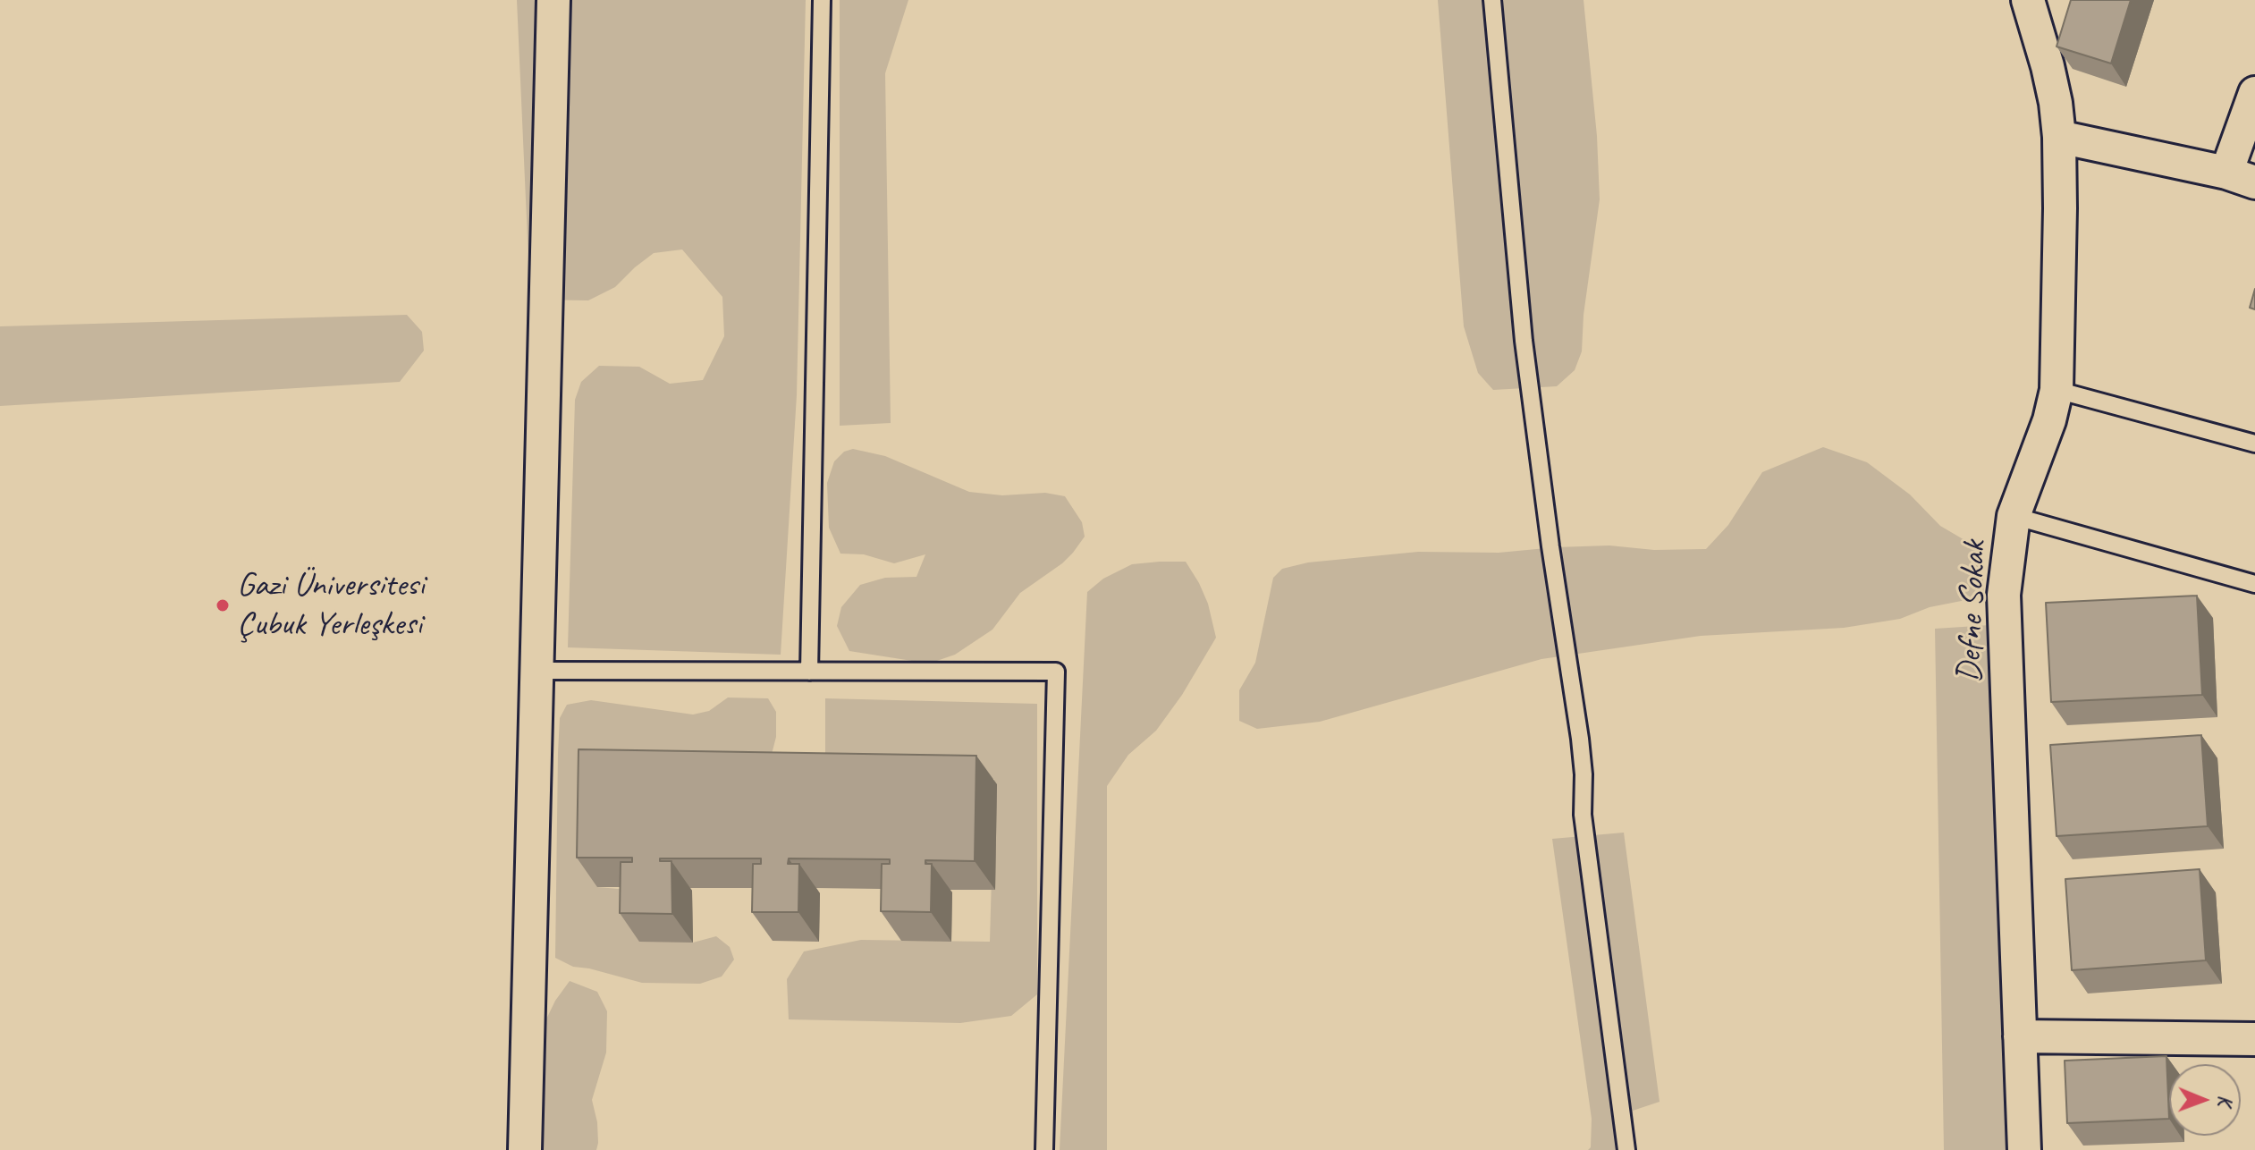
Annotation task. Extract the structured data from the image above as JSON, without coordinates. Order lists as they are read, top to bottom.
{
  "streets": {
    "street": ["Defne Sokak"]
  },
  "places": ["Gazi Üniversitesi Çubuk Yerleşkesi"],
  "north": "right"
}
